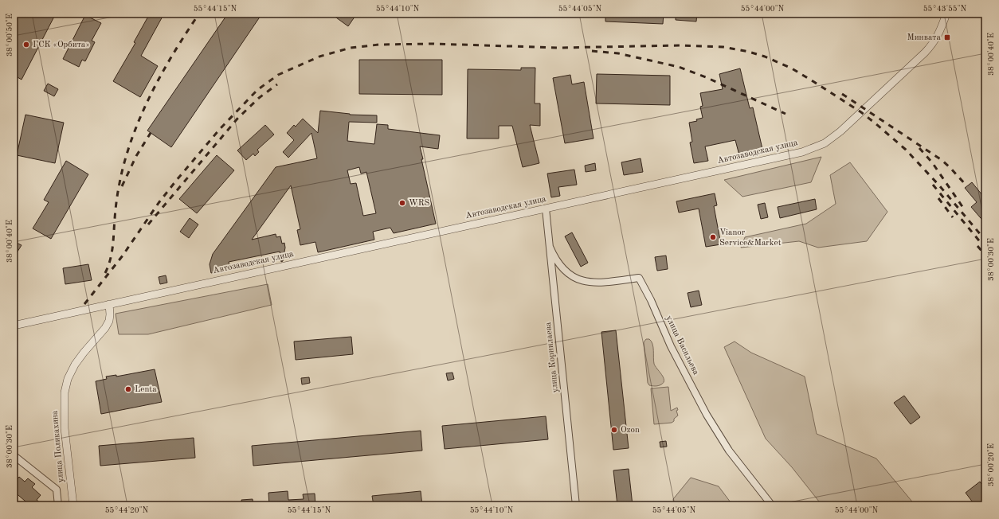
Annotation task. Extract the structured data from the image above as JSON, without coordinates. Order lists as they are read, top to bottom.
{
  "streets": {
    "street": [
      "Автозаводская улица",
      "улица Васильева",
      "улица Корнилаева",
      "улица Поликахина"
    ]
  },
  "crossings": [
    ["Автозаводская улица", "улица Корнилаева"],
    ["Автозаводская улица", "улица Поликахина"],
    ["улица Васильева", "улица Корнилаева"]
  ],
  "places": {
    "transit": ["Минвата"],
    "other": [
      "ГСК «Орбита»",
      "WRS",
      "Vianor Service&Market",
      "Lenta",
      "Ozon"
    ]
  },
  "coordinates": [
    "55°44'15\"N",
    "55°44'10\"N",
    "55°44'05\"N",
    "55°44'00\"N",
    "55°43'55\"N",
    "38°00'50\"E",
    "38°00'40\"E",
    "38°00'30\"E",
    "38°00'20\"E",
    "55°44'20\"N"
  ]
}
